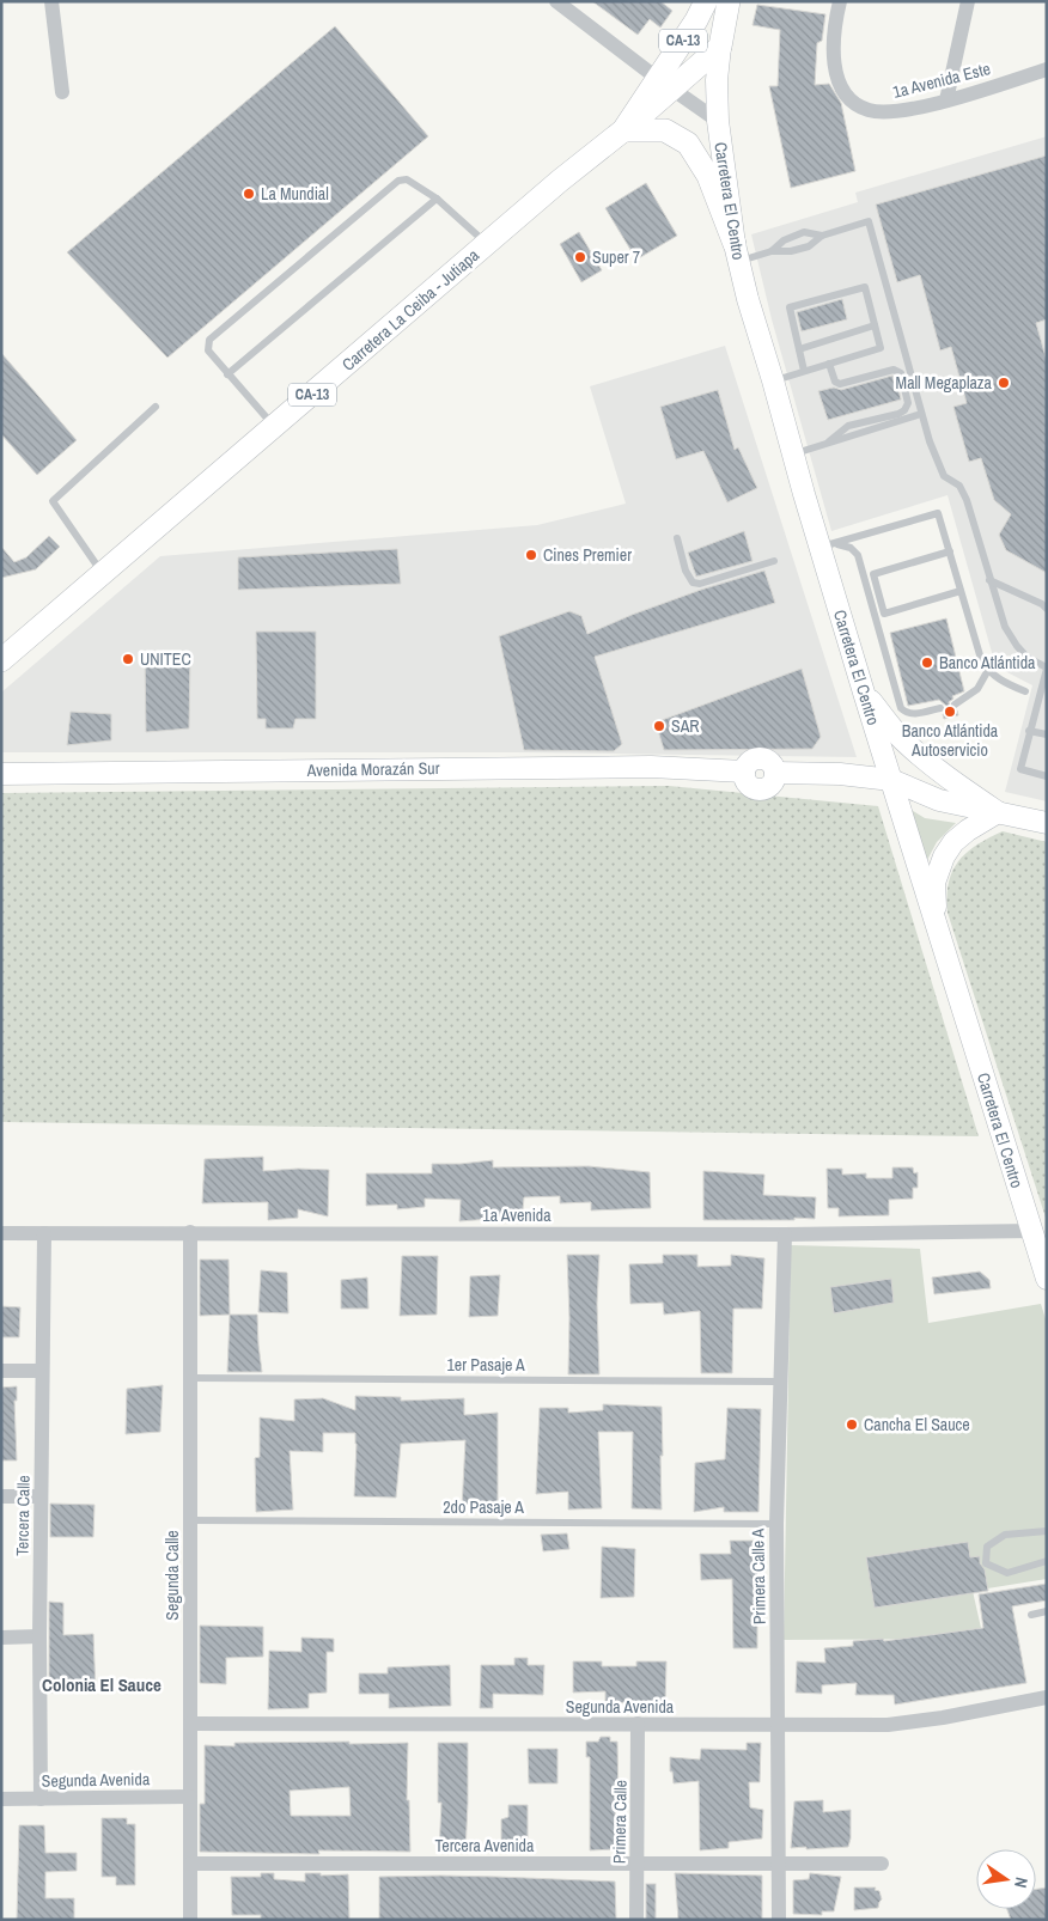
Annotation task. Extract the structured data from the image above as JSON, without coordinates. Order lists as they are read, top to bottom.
{
  "streets": {
    "main road": [
      "CA-13",
      "Carretera El Centro",
      "Carretera La Ceiba - Jutiapa",
      "Avenida Morazán Sur"
    ],
    "street": [
      "1a Avenida Este",
      "1a Avenida",
      "Tercera Calle",
      "Segunda Calle",
      "Primera Calle A",
      "Segunda Avenida",
      "Primera Calle",
      "Tercera Avenida"
    ],
    "lane": ["1er Pasaje A", "2do Pasaje A"]
  },
  "crossings": [
    ["CA-13", "Carretera El Centro"],
    ["CA-13", "Carretera La Ceiba - Jutiapa"],
    ["Carretera El Centro", "Avenida Morazán Sur"],
    ["Carretera El Centro", "1a Avenida"],
    ["1a Avenida", "Tercera Calle"],
    ["1a Avenida", "Segunda Calle"],
    ["1a Avenida", "Primera Calle A"],
    ["1er Pasaje A", "Segunda Calle"],
    ["1er Pasaje A", "Primera Calle A"],
    ["2do Pasaje A", "Segunda Calle"],
    ["2do Pasaje A", "Primera Calle A"],
    ["Tercera Calle", "Segunda Avenida"],
    ["Segunda Calle", "Segunda Avenida"],
    ["Segunda Calle", "Tercera Avenida"],
    ["Primera Calle A", "Segunda Avenida"],
    ["Primera Calle A", "Tercera Avenida"],
    ["Segunda Avenida", "Primera Calle"],
    ["Primera Calle", "Tercera Avenida"]
  ],
  "districts": ["Colonia El Sauce"],
  "places": [
    "La Mundial",
    "Super 7",
    "Mall Megaplaza",
    "Cines Premier",
    "UNITEC",
    "Banco Atlántida",
    "Banco Atlántida Autoservicio",
    "SAR",
    "Cancha El Sauce"
  ],
  "north": "right"
}
